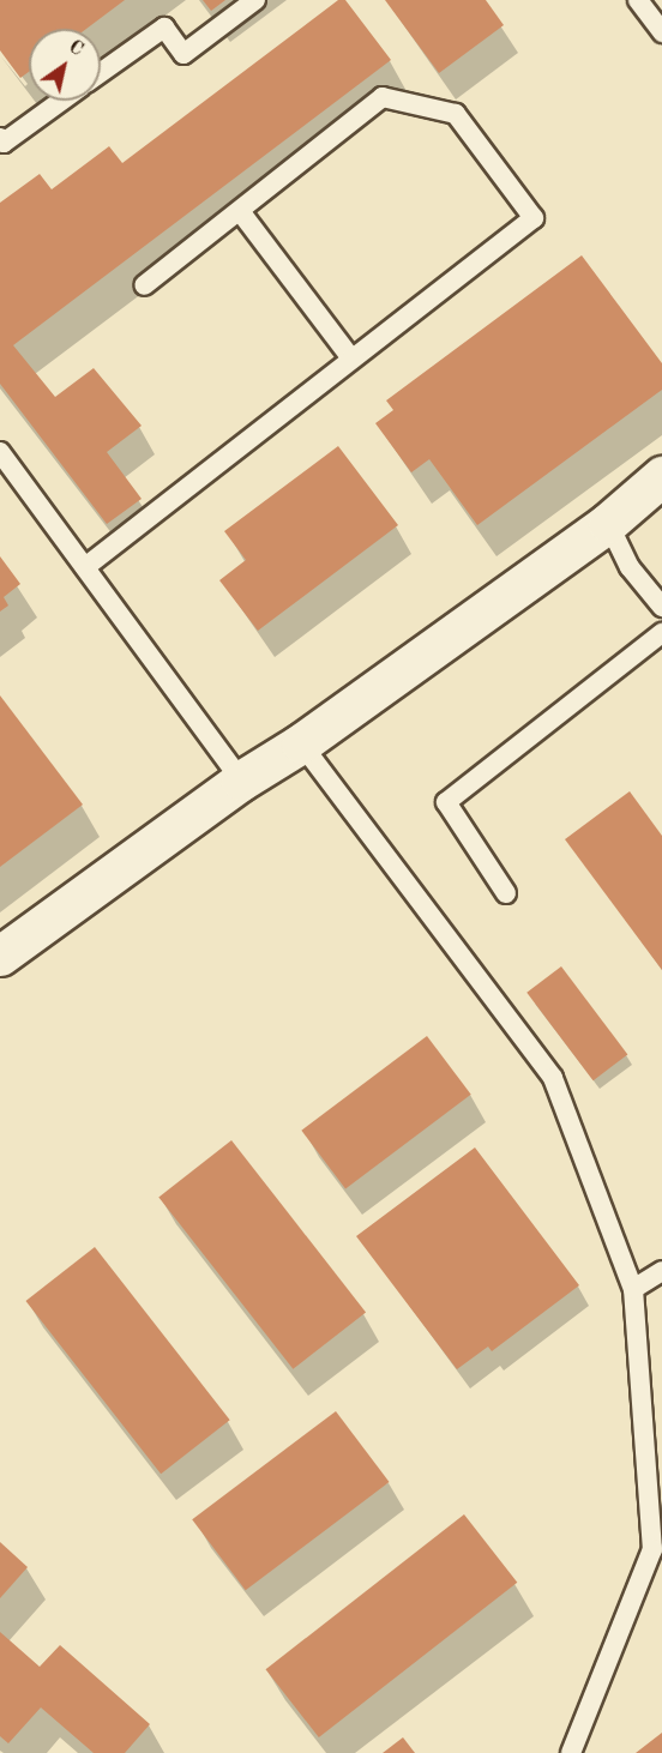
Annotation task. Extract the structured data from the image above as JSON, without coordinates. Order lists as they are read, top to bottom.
{
  "north": "top right"
}
